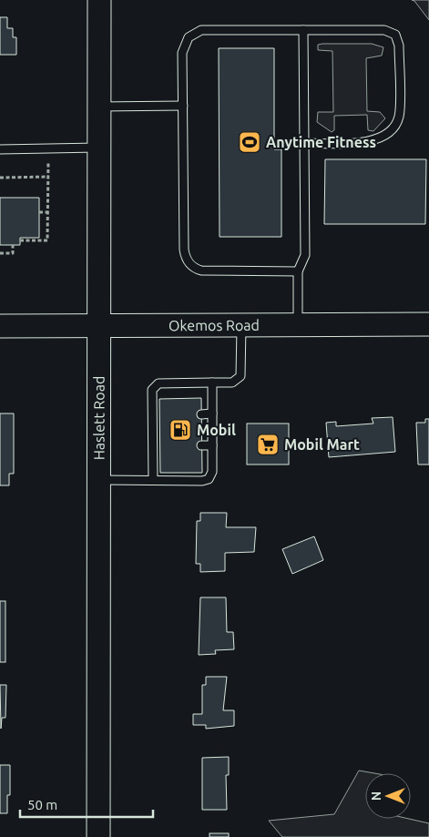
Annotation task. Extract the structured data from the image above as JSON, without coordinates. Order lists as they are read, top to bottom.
{
  "streets": {
    "main road": ["Okemos Road", "Haslett Road"]
  },
  "crossings": [
    ["Okemos Road", "Haslett Road"]
  ],
  "places": {
    "sports": ["Anytime Fitness"],
    "fuel station": ["Mobil"],
    "supermarket": ["Mobil Mart"]
  },
  "scale_bar": "50 m",
  "north": "left"
}
